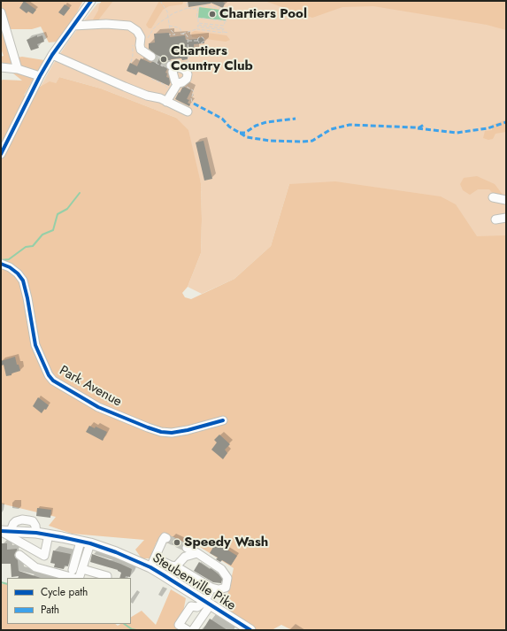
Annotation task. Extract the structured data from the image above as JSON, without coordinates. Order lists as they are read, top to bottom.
{
  "streets": {
    "main road": ["Steubenville Pike"],
    "street": ["Park Avenue"]
  },
  "places": ["Chartiers Pool", "Chartiers Country Club", "Speedy Wash"],
  "legend": ["Cycle path", "Path"]
}
